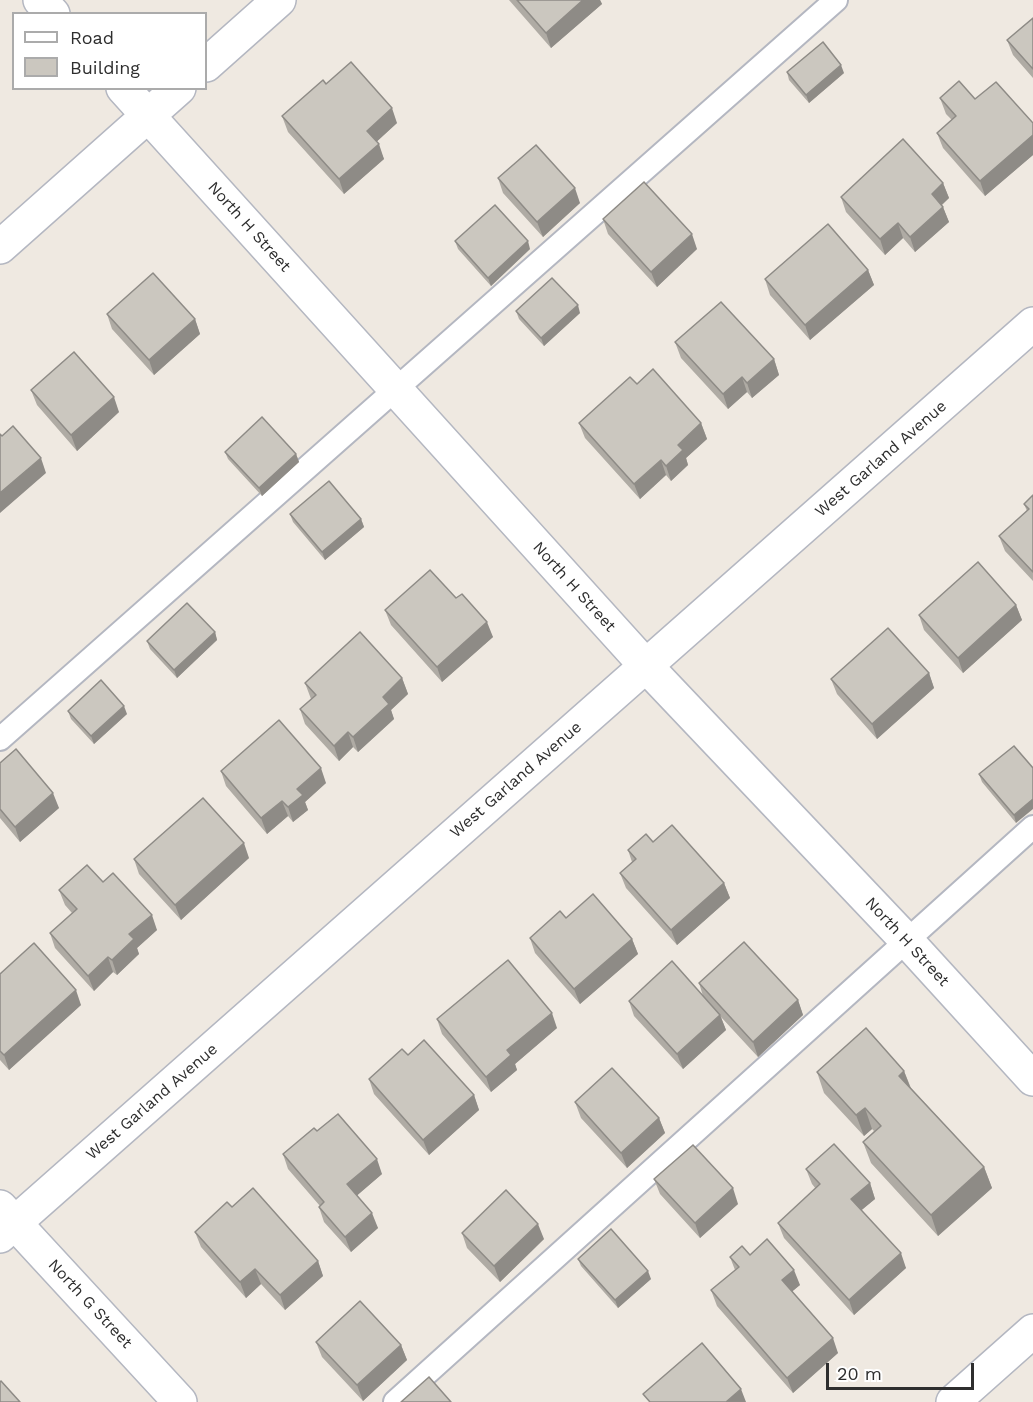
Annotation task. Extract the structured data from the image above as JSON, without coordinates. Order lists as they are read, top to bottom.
{
  "streets": {
    "street": ["North H Street", "West Garland Avenue", "North G Street"]
  },
  "crossings": [
    ["North H Street", "West Garland Avenue"],
    ["West Garland Avenue", "North G Street"]
  ],
  "legend": ["Road", "Building"],
  "scale_bar": "20 m"
}
